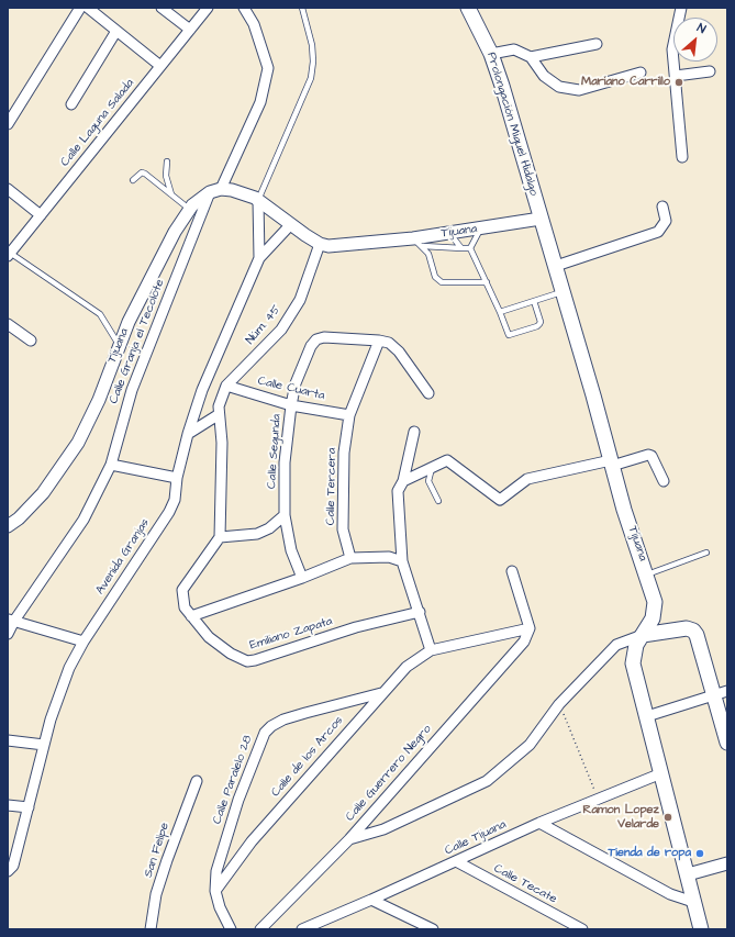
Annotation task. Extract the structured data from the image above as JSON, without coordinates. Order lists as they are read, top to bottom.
{
  "streets": {
    "main road": ["Prolongación Miguel Hidalgo", "Tijuana"],
    "street": [
      "Calle Laguna Salada",
      "Núm. 45",
      "Calle Granja el Tecolote",
      "Calle Cuarta",
      "Calle Segunda",
      "Calle Tercera",
      "Avenida Granjas",
      "Emiliano Zapata",
      "Calle de los Arcos",
      "Calle Guerrero Negro",
      "Calle Paralelo 28",
      "Calle Tijuana",
      "San Felipe",
      "Calle Tecate"
    ]
  },
  "crossings": [
    ["Prolongación Miguel Hidalgo", "Tijuana"],
    ["Tijuana", "Núm. 45"],
    ["Tijuana", "Calle Granja el Tecolote"],
    ["Tijuana", "Calle Tijuana"],
    ["Núm. 45", "Calle Cuarta"],
    ["Calle Cuarta", "Calle Segunda"],
    ["Calle Cuarta", "Calle Tercera"],
    ["Calle Segunda", "Calle Tercera"],
    ["Calle de los Arcos", "Calle Paralelo 28"],
    ["Calle Tijuana", "Calle Tecate"]
  ],
  "places": ["Mariano Carrillo", "Ramon Lopez Velarde", "Tienda de ropa"],
  "north": "top right"
}
